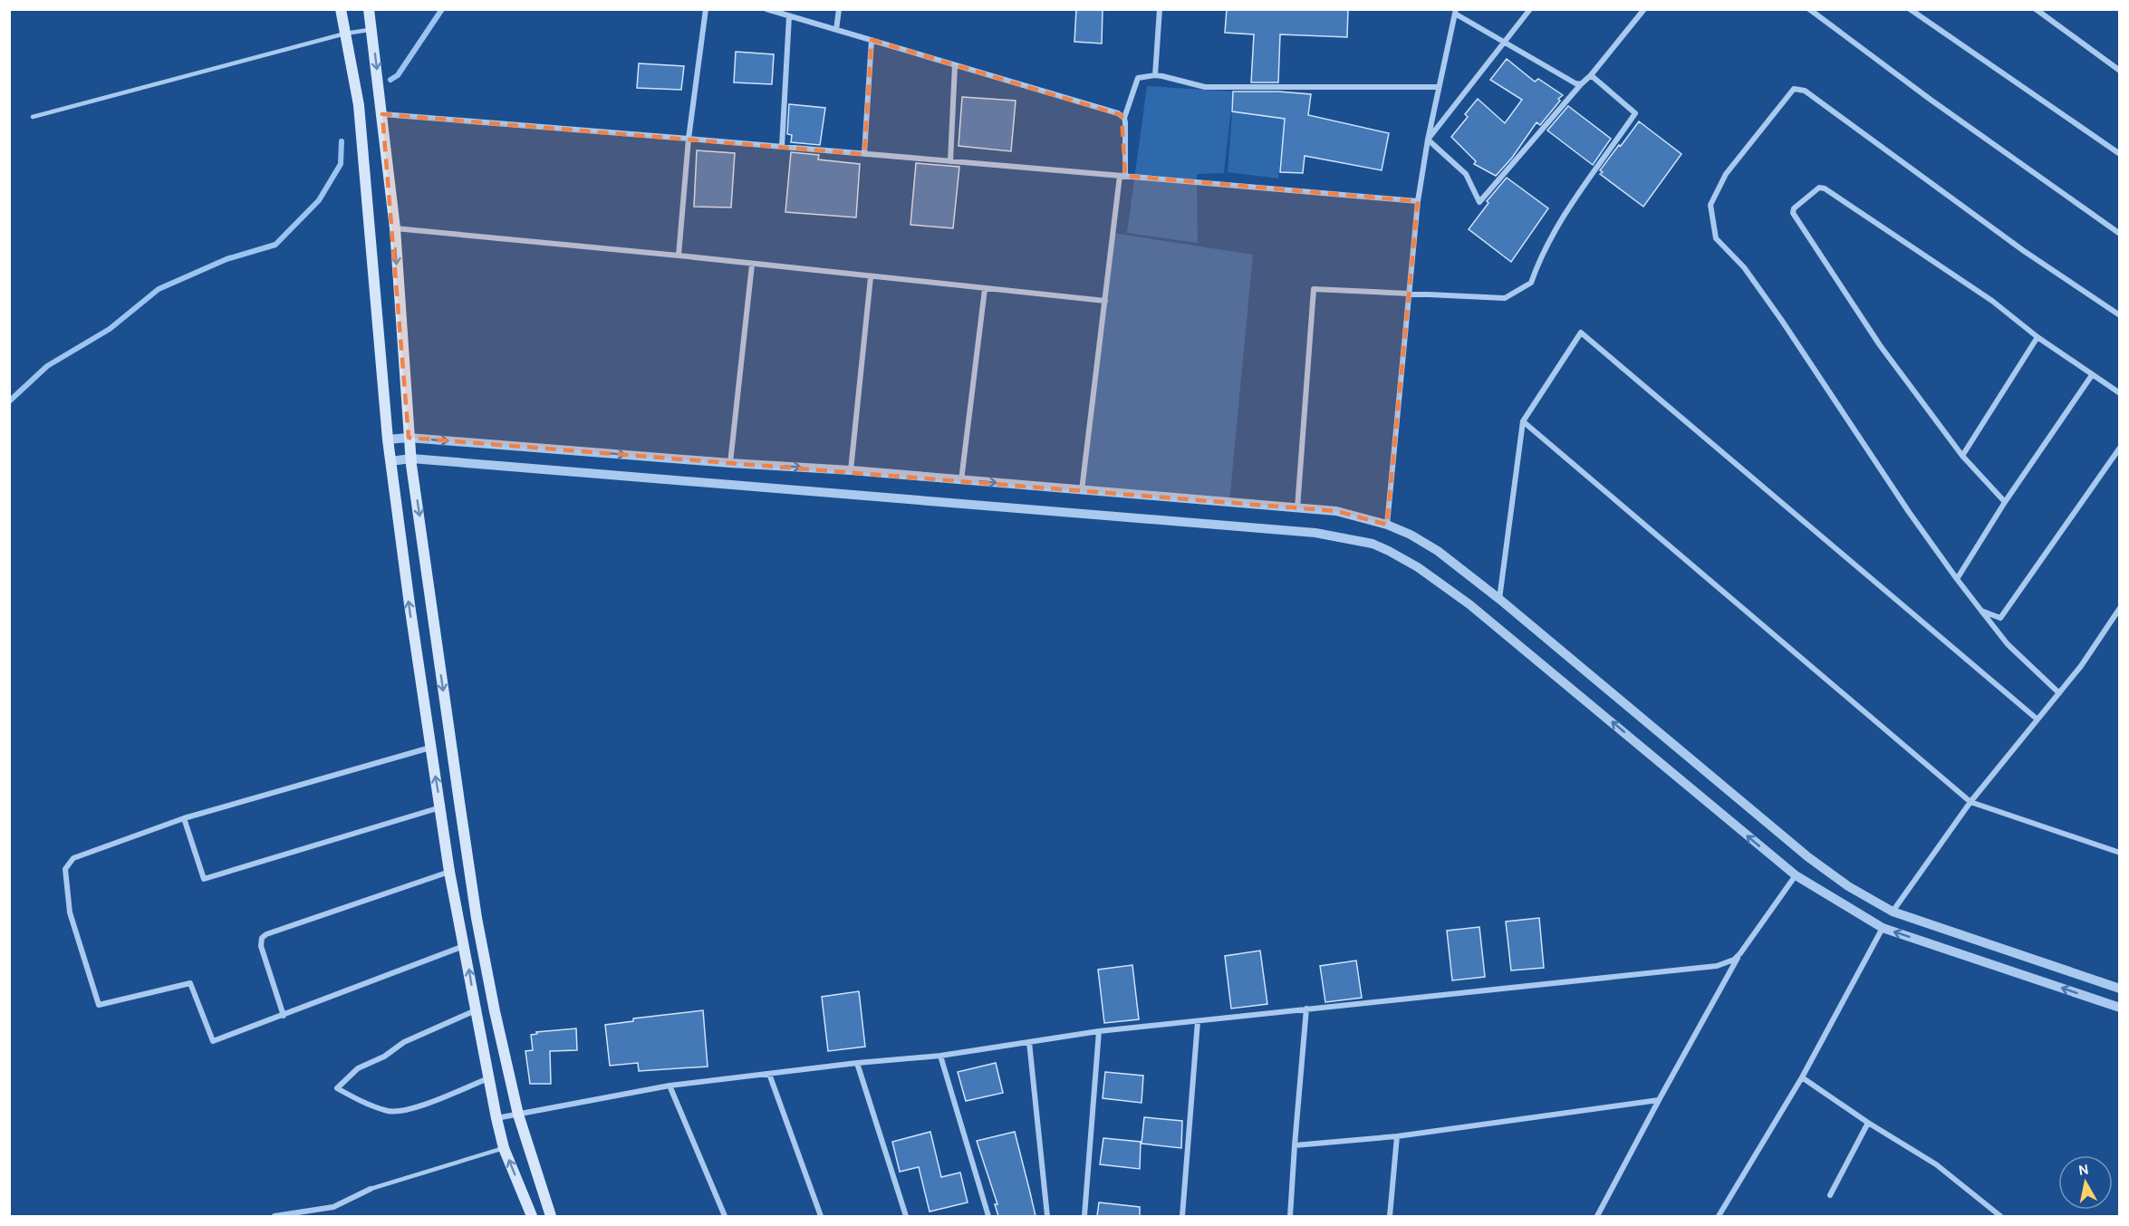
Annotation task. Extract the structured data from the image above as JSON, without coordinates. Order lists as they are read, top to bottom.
{
  "north": "top"
}
